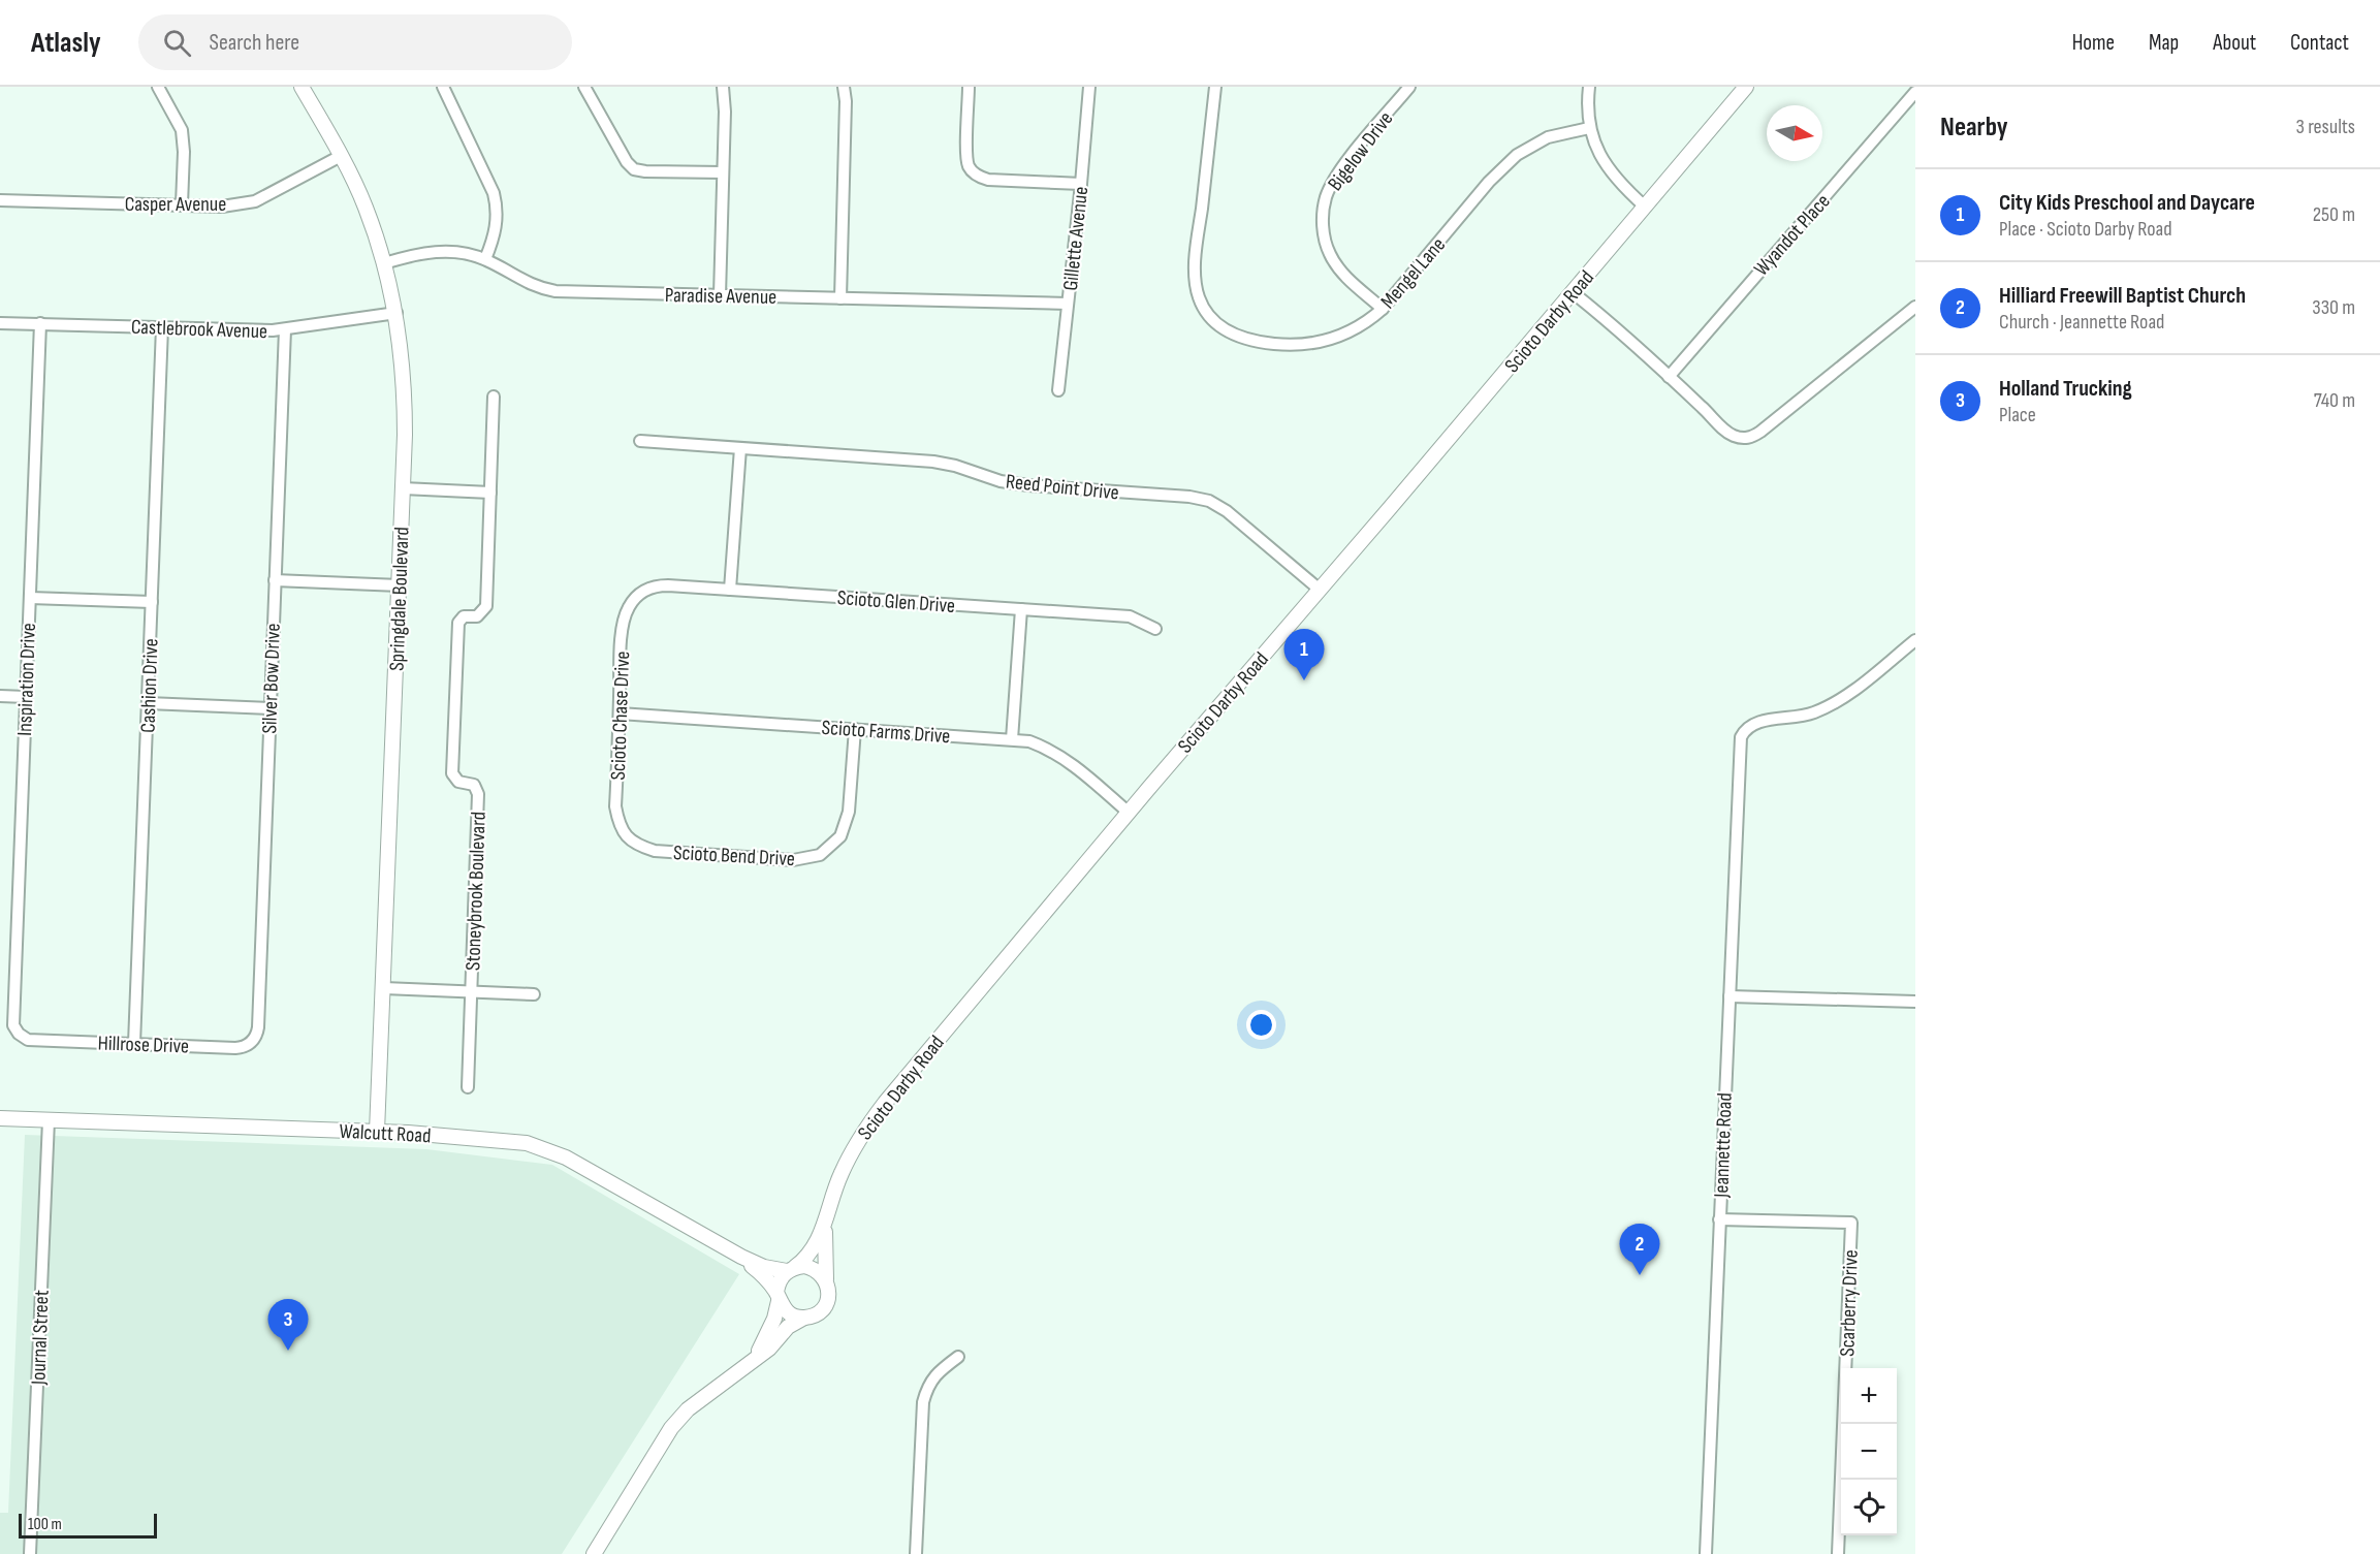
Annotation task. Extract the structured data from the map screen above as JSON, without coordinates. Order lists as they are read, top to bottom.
{
  "streets": {
    "main road": ["Scioto Darby Road", "Springdale Boulevard", "Walcutt Road"],
    "street": [
      "Bigelow Drive",
      "Casper Avenue",
      "Wyandot Place",
      "Gillette Avenue",
      "Mengel Lane",
      "Paradise Avenue",
      "Castlebrook Avenue",
      "Reed Point Drive",
      "Scioto Glen Drive",
      "Silver Bow Drive",
      "Inspiration Drive",
      "Cashion Drive",
      "Scioto Chase Drive",
      "Scioto Farms Drive",
      "Scioto Bend Drive",
      "Stoneybrook Boulevard",
      "Hillrose Drive",
      "Jeannette Road",
      "Scarberry Drive",
      "Journal Street"
    ]
  },
  "crossings": [
    ["Bigelow Drive", "Mengel Lane"],
    ["Casper Avenue", "Springdale Boulevard"],
    ["Gillette Avenue", "Paradise Avenue"],
    ["Paradise Avenue", "Springdale Boulevard"],
    ["Scioto Darby Road", "Reed Point Drive"],
    ["Scioto Darby Road", "Scioto Farms Drive"],
    ["Scioto Darby Road", "Walcutt Road"],
    ["Castlebrook Avenue", "Springdale Boulevard"],
    ["Castlebrook Avenue", "Silver Bow Drive"],
    ["Castlebrook Avenue", "Inspiration Drive"],
    ["Castlebrook Avenue", "Cashion Drive"],
    ["Springdale Boulevard", "Stoneybrook Boulevard"],
    ["Springdale Boulevard", "Walcutt Road"],
    ["Scioto Glen Drive", "Scioto Chase Drive"],
    ["Silver Bow Drive", "Hillrose Drive"],
    ["Inspiration Drive", "Hillrose Drive"],
    ["Cashion Drive", "Hillrose Drive"],
    ["Scioto Chase Drive", "Scioto Farms Drive"],
    ["Scioto Chase Drive", "Scioto Bend Drive"],
    ["Scioto Farms Drive", "Scioto Bend Drive"],
    ["Walcutt Road", "Journal Street"],
    ["Jeannette Road", "Scarberry Drive"]
  ],
  "scale_bar": "100 m",
  "north": "right",
  "page": {
    "header": "Atlasly",
    "search": "Search here",
    "nav": [
      "Home",
      "Map",
      "About",
      "Contact"
    ],
    "heading": ["Nearby", "3 results"],
    "list": [
      {
        "mark": "1",
        "name": "City Kids Preschool and Daycare",
        "note": "Place · Scioto Darby Road",
        "value": "250 m"
      },
      {
        "mark": "2",
        "name": "Hilliard Freewill Baptist Church",
        "note": "Church · Jeannette Road",
        "value": "330 m"
      },
      {
        "mark": "3",
        "name": "Holland Trucking",
        "note": "Place",
        "value": "740 m"
      }
    ],
    "pins": ["1", "2", "3"],
    "map_buttons": ["+", "−"],
    "scale": "100 m"
  }
}
